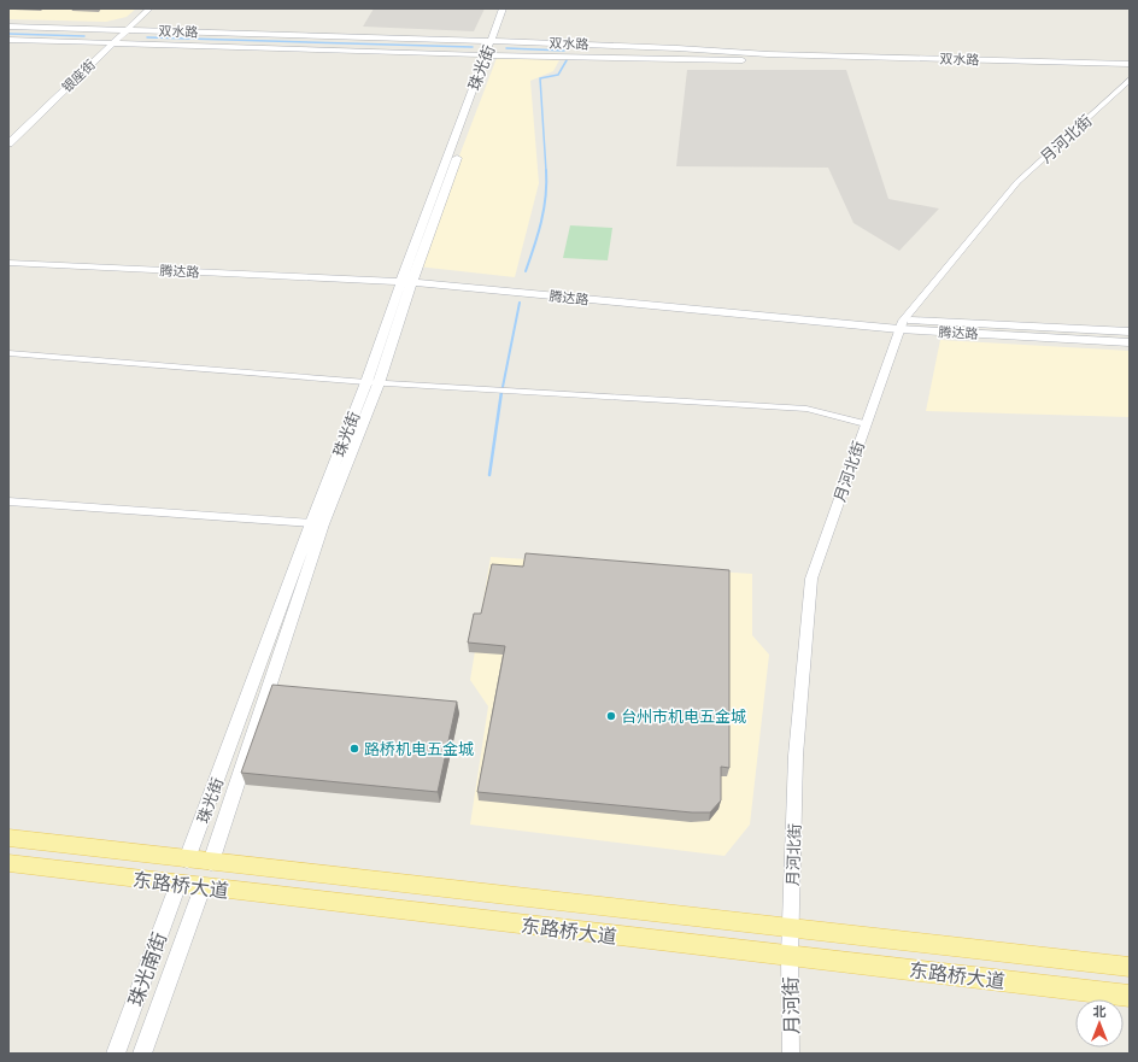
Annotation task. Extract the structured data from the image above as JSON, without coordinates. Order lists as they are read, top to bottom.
{
  "streets": {
    "main road": [
      "双水路",
      "珠光街",
      "银座街",
      "腾达路",
      "东路桥大道",
      "珠光南街"
    ],
    "street": ["月河北街", "月河街"]
  },
  "crossings": [
    ["双水路", "珠光街"],
    ["双水路", "银座街"],
    ["珠光街", "腾达路"],
    ["珠光街", "东路桥大道"],
    ["月河北街", "腾达路"],
    ["月河北街", "东路桥大道"],
    ["月河北街", "月河街"],
    ["东路桥大道", "珠光南街"],
    ["东路桥大道", "月河街"]
  ],
  "places": ["台州市机电五金城", "路桥机电五金城"],
  "north": "top"
}
